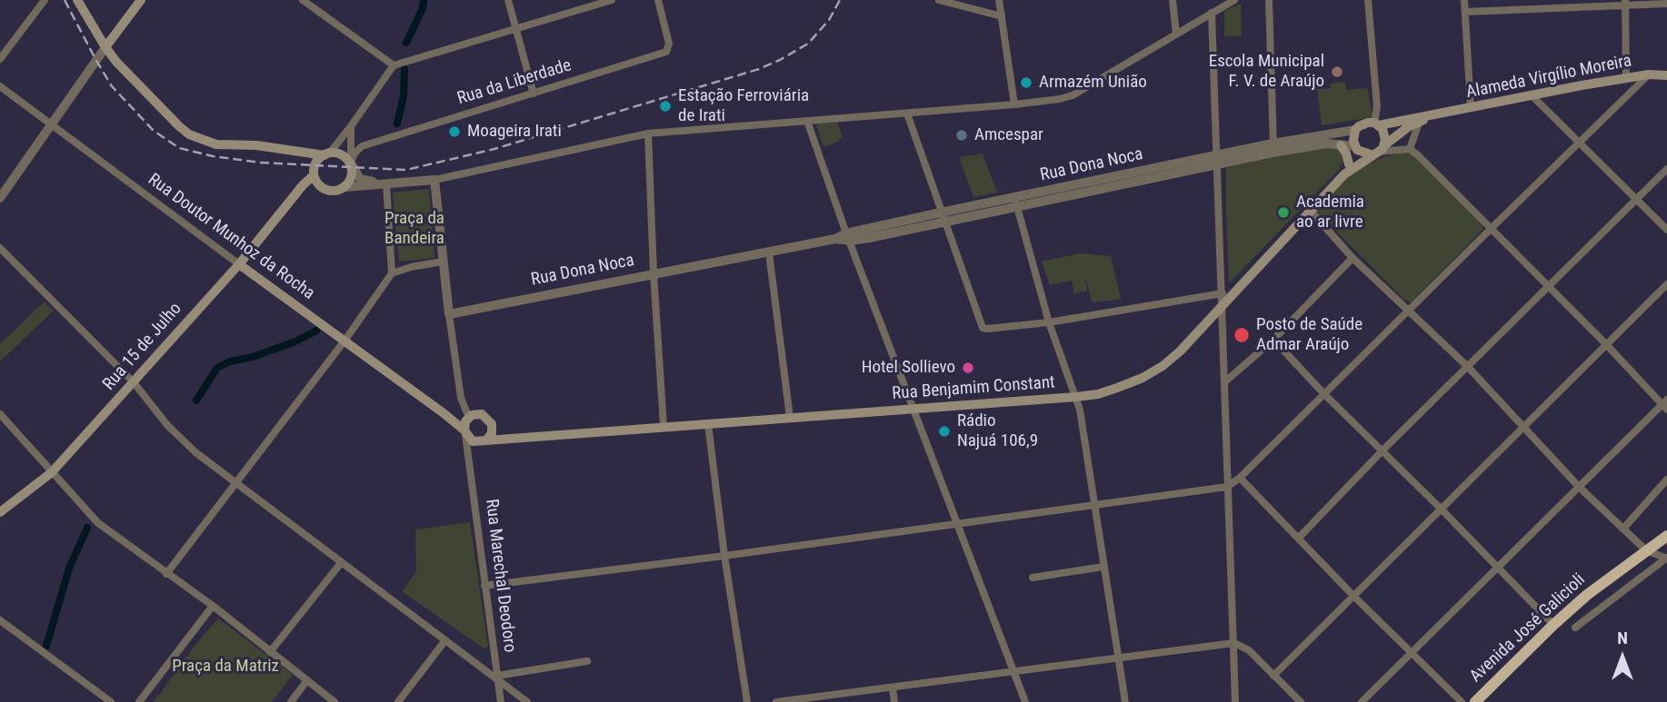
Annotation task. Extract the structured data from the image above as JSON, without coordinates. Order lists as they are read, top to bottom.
{
  "streets": {
    "highway": ["Avenida José Galicioli"],
    "main road": [
      "Alameda Virgílio Moreira",
      "Rua Doutor Munhoz da Rocha",
      "Rua 15 de Julho",
      "Rua Benjamim Constant"
    ],
    "street": ["Rua da Liberdade", "Rua Dona Noca", "Rua Marechal Deodoro"]
  },
  "crossings": [
    ["Alameda Virgílio Moreira", "Rua Dona Noca"],
    ["Alameda Virgílio Moreira", "Rua Benjamim Constant"],
    ["Rua da Liberdade", "Rua 15 de Julho"],
    ["Rua Dona Noca", "Rua Benjamim Constant"],
    ["Rua Dona Noca", "Rua Marechal Deodoro"],
    ["Rua Doutor Munhoz da Rocha", "Rua 15 de Julho"],
    ["Rua Doutor Munhoz da Rocha", "Rua Benjamim Constant"],
    ["Rua Doutor Munhoz da Rocha", "Rua Marechal Deodoro"],
    ["Rua Benjamim Constant", "Rua Marechal Deodoro"]
  ],
  "parks": ["Praça da Bandeira", "Praça da Matriz"],
  "places": [
    "Escola Municipal F. V. de Araújo",
    "Armazém União",
    "Estação Ferroviária de Irati",
    "Moageira Irati",
    "Amcespar",
    "Academia ao ar livre",
    "Posto de Saúde Admar Araújo",
    "Hotel Sollievo",
    "Rádio Najuá 106,9"
  ],
  "north": "top"
}
